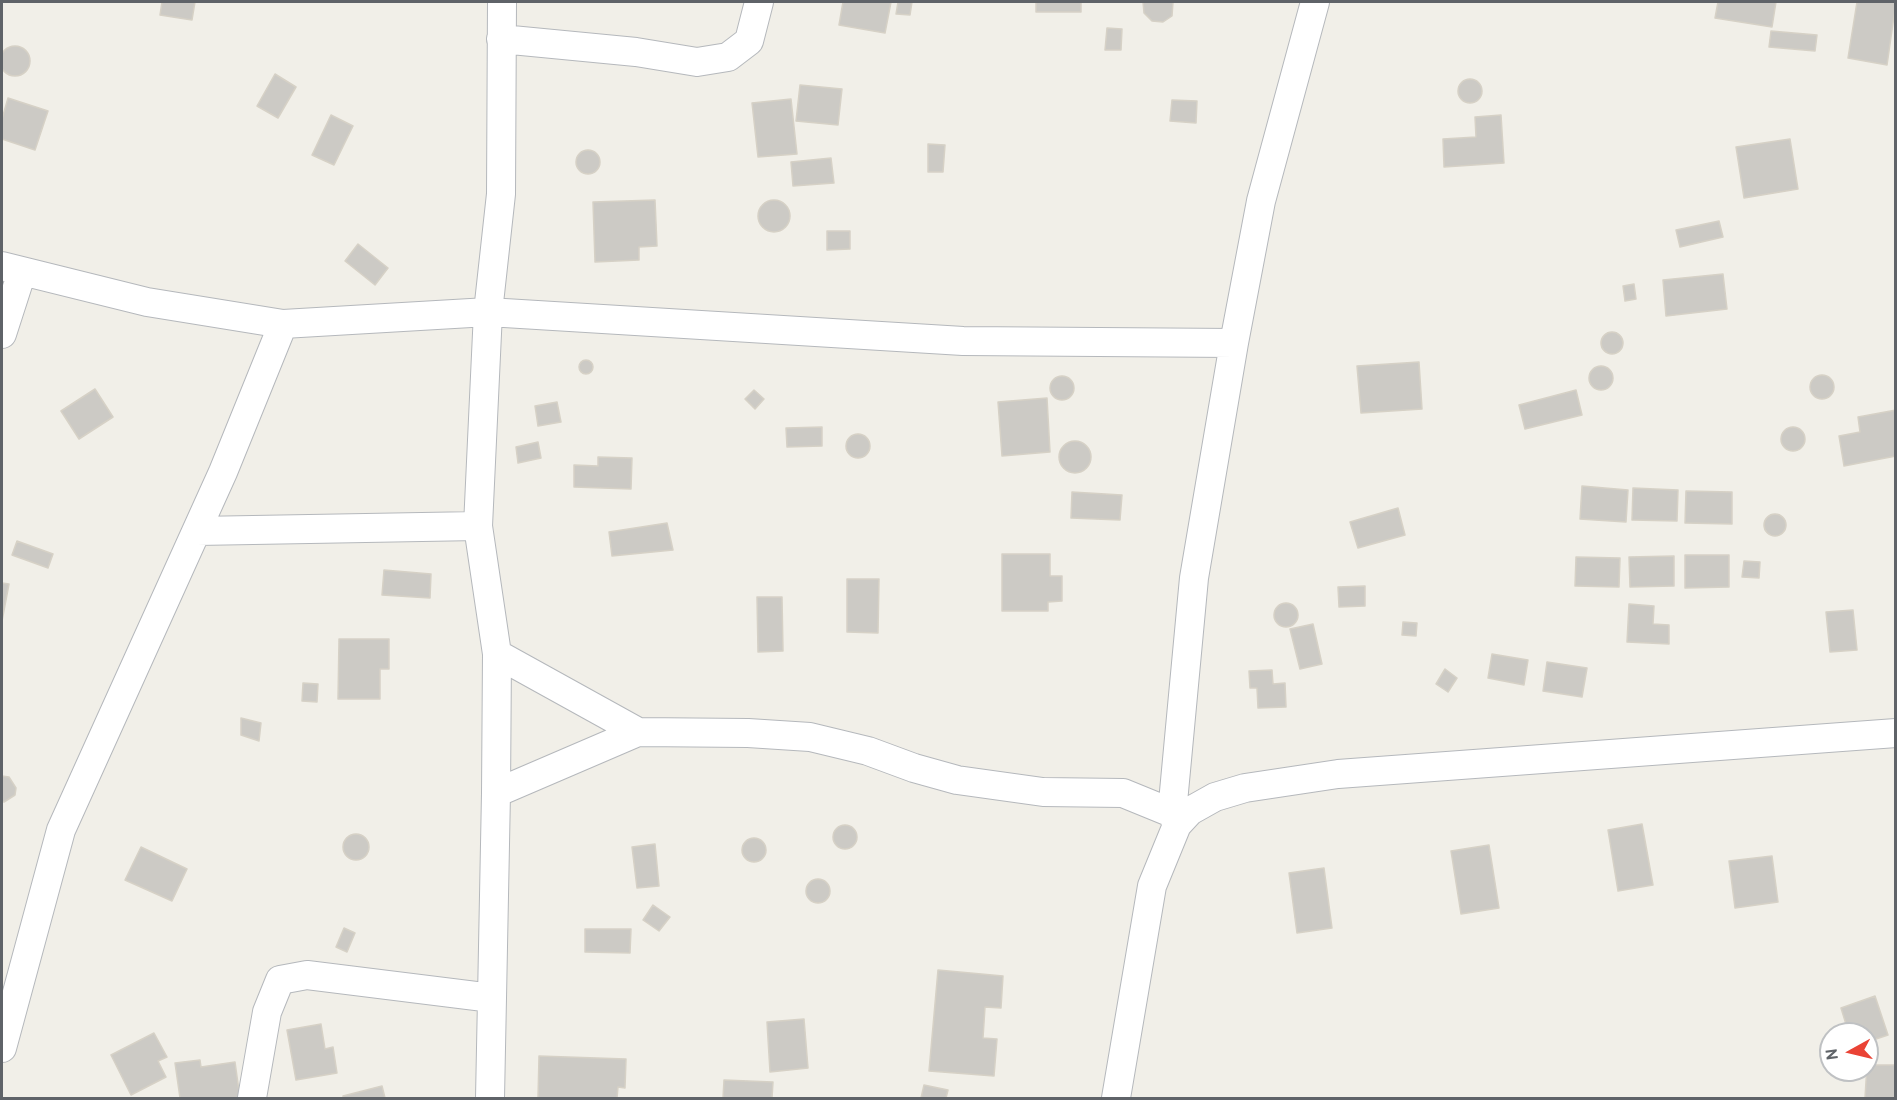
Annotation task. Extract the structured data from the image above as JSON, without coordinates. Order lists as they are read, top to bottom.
{
  "north": "left"
}
